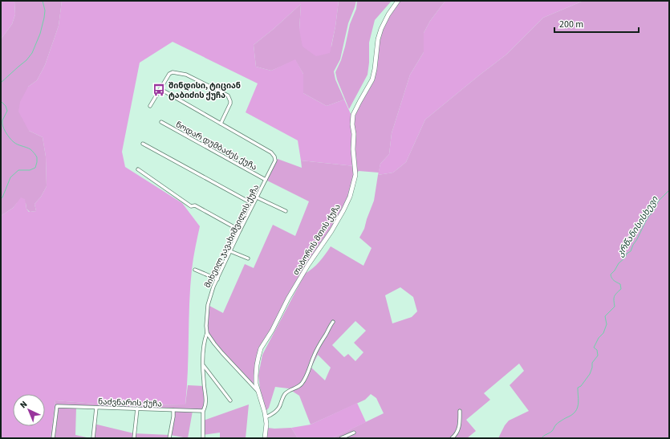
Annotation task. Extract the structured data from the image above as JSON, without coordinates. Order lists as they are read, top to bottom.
{
  "streets": {
    "main road": ["თაბორის მთის ქუჩა"],
    "street": ["ნოდარ დუმბაძეს ქუჩა", "მიხეილ ჯავახიშვილის ქუჩა", "ნაძვნარის ქუჩა"]
  },
  "crossings": [
    ["ნოდარ დუმბაძეს ქუჩა", "მიხეილ ჯავახიშვილის ქუჩა"],
    ["მიხეილ ჯავახიშვილის ქუჩა", "ნაძვნარის ქუჩა"]
  ],
  "water": ["კრწანისისხევი"],
  "places": {
    "bus stop": ["შინდისი, ტიციან ტაბიძის ქუჩა"]
  },
  "scale_bar": "200 m",
  "north": "top left"
}
